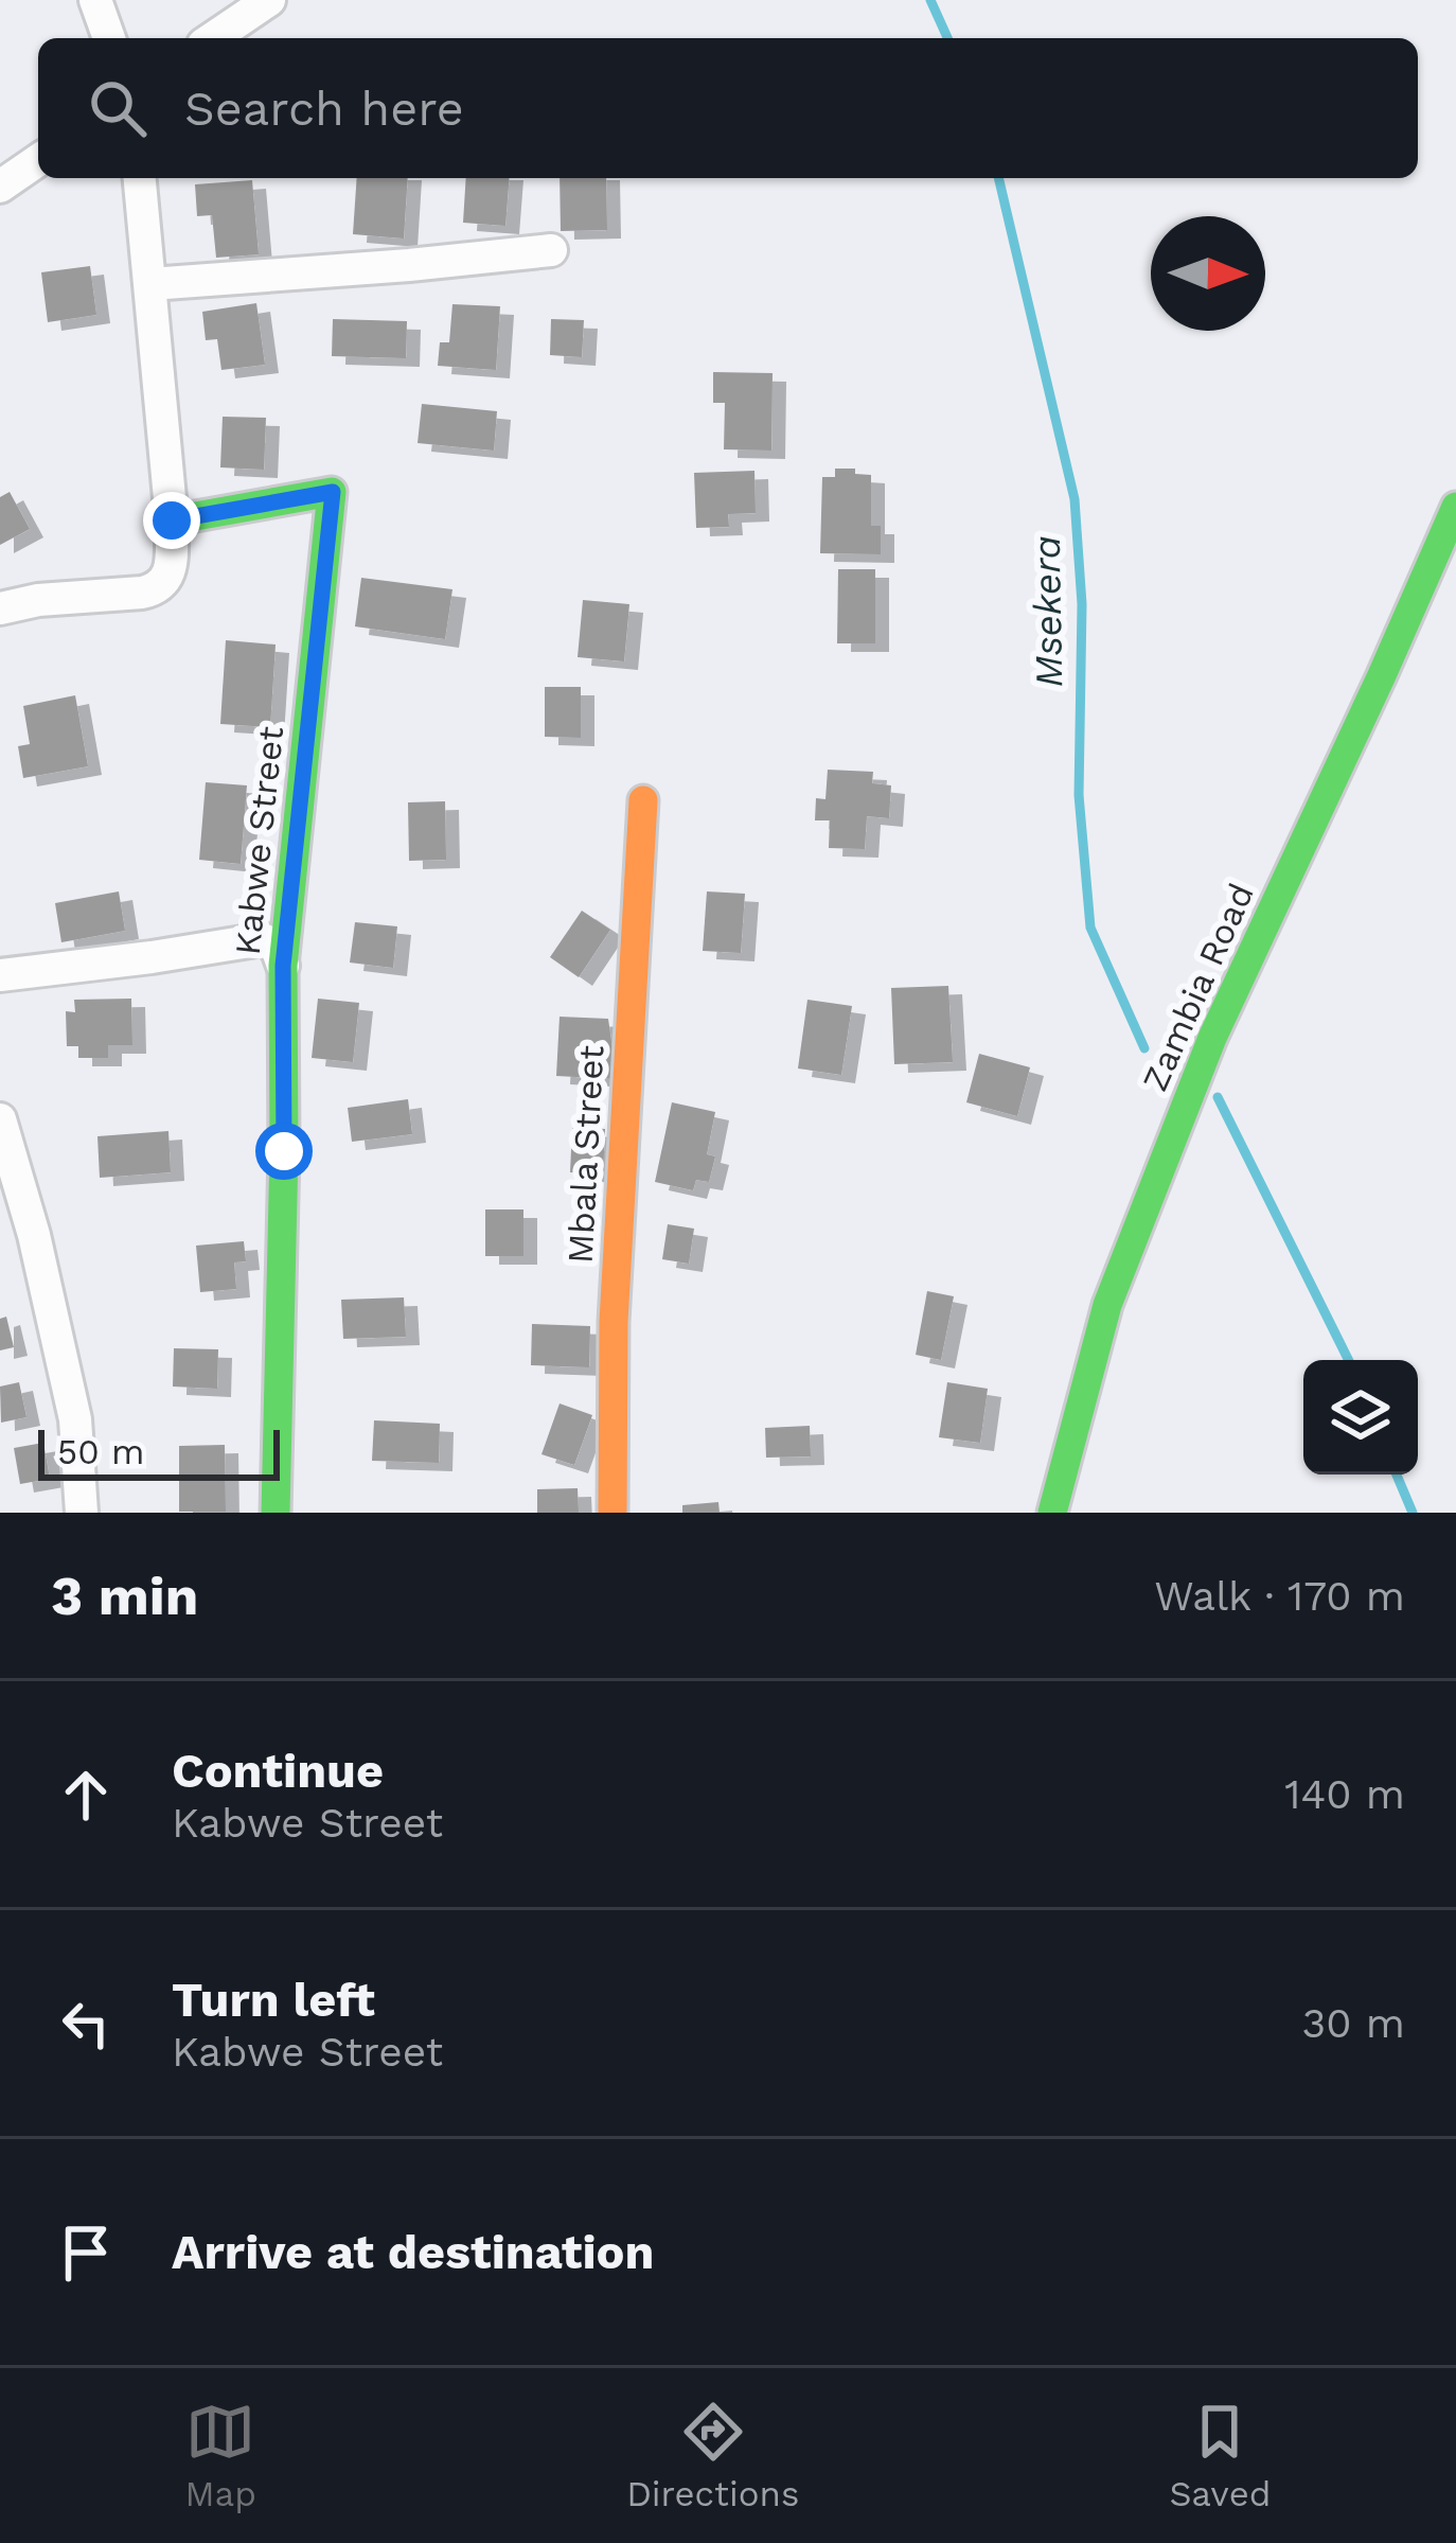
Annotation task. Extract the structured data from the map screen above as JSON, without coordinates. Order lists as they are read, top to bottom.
{
  "streets": {
    "street": ["Kabwe Street", "Zambia Road", "Mbala Street"]
  },
  "water": ["Msekera"],
  "scale_bar": "50 m",
  "north": "right",
  "page": {
    "search": "Search here",
    "scale": "50 m",
    "heading": ["3 min", "Walk · 170 m"],
    "list": [
      ["Continue", "Kabwe Street", "140 m"],
      ["Turn left", "Kabwe Street", "30 m"],
      "Arrive at destination"
    ],
    "nav": ["Map", "Directions", "Saved"]
  }
}
